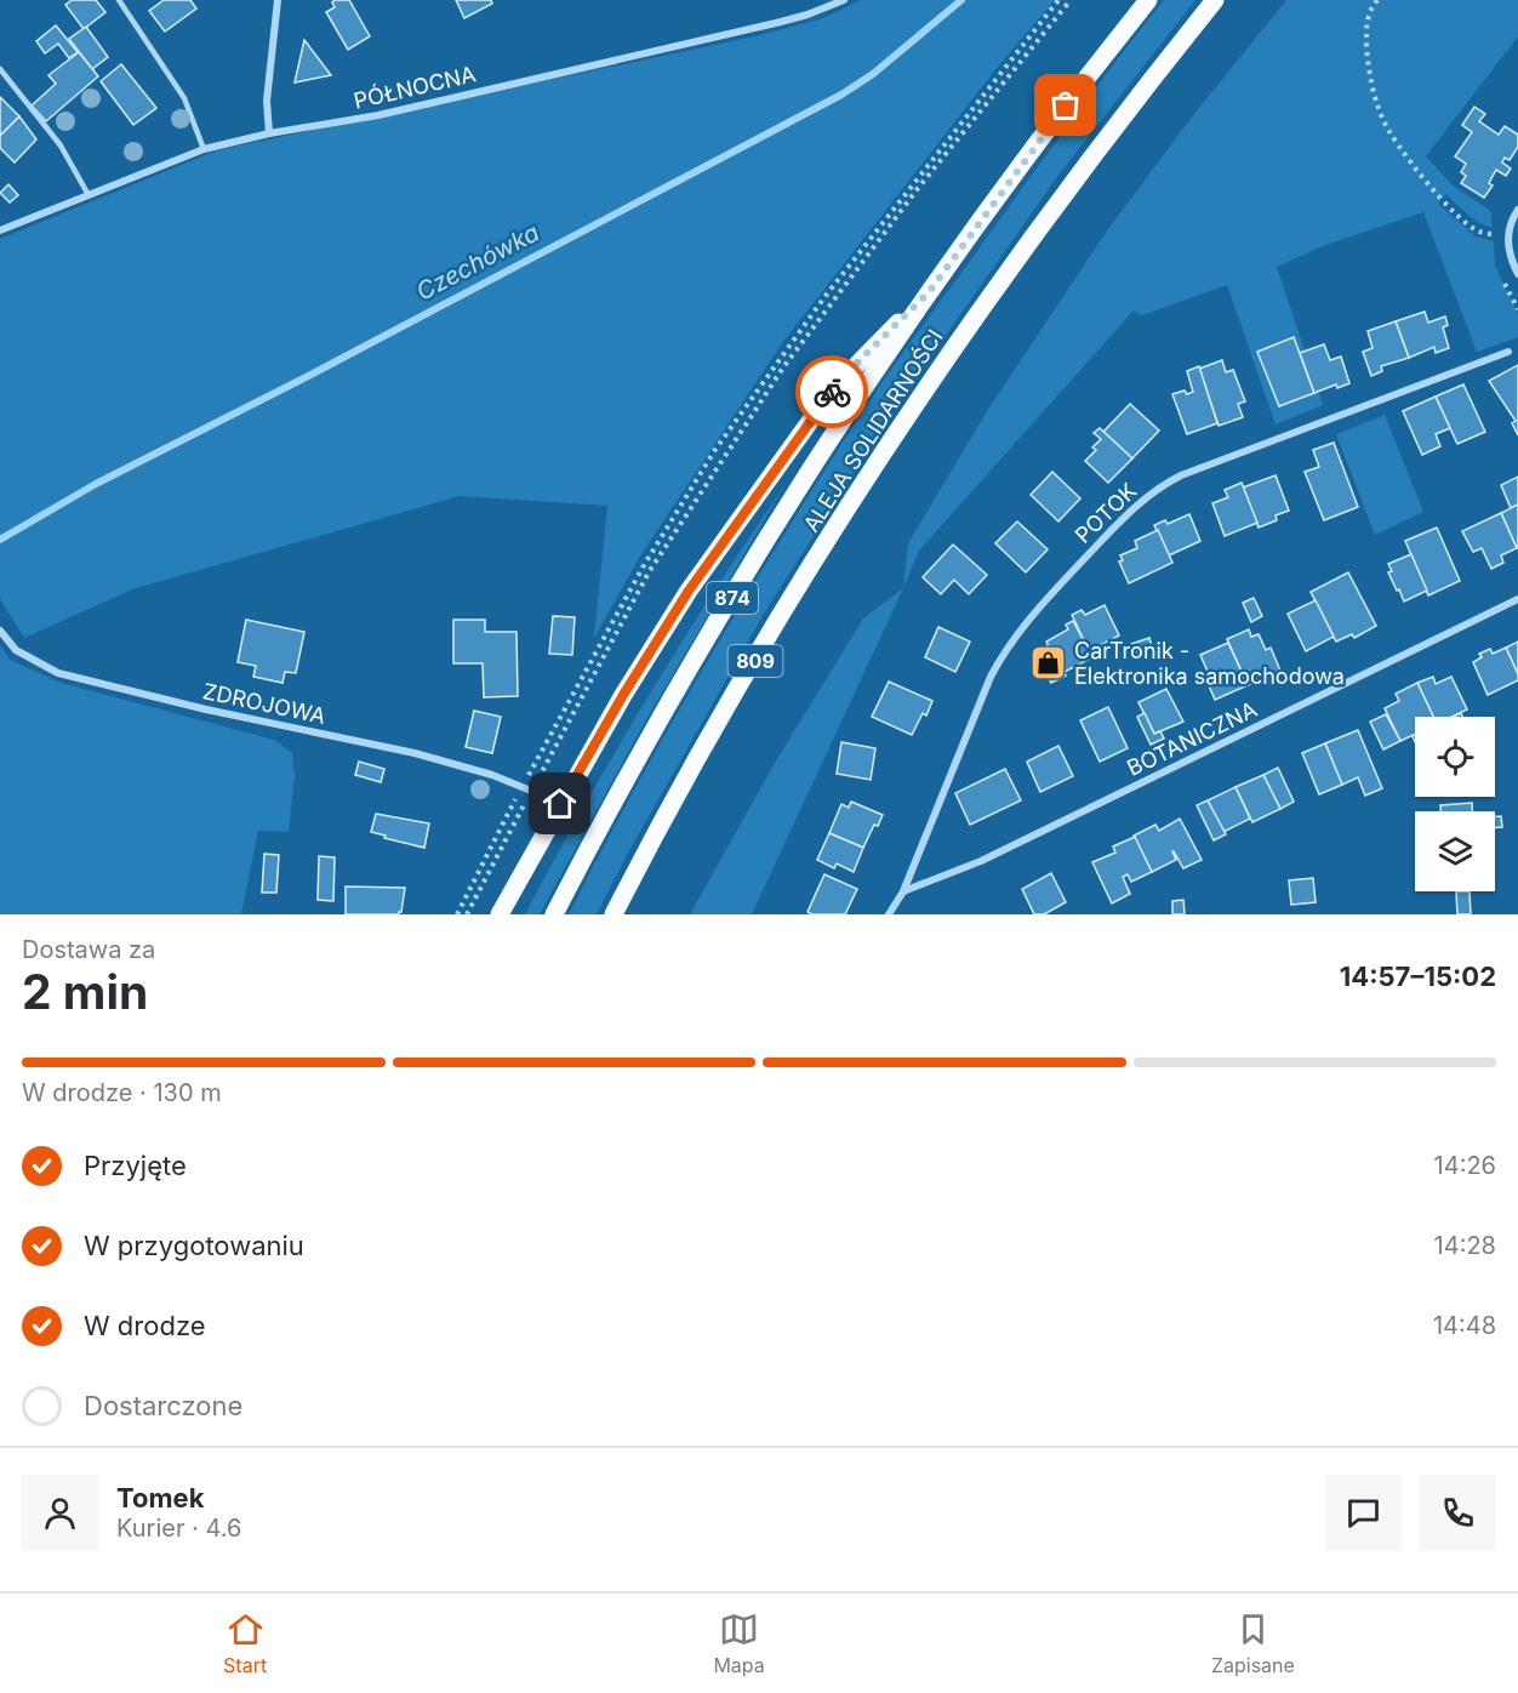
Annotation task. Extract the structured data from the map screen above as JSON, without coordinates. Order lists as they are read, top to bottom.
{
  "streets": {
    "main road": ["ALEJA SOLIDARNOŚCI", "874", "809"],
    "street": [
      "PÓŁNOCNA",
      "POTOK",
      "ZDROJOWA",
      "BOTANICZNA"
    ]
  },
  "crossings": [
    ["POTOK", "BOTANICZNA"]
  ],
  "water": ["Czechówka"],
  "places": {
    "shop": ["CarTronik - Elektronika samochodowa"]
  },
  "page": {
    "heading": ["2 min", "Dostawa za", "14:57–15:02"],
    "panel": ["Tomek", "Kurier · 4.6"],
    "bar": "W drodze · 130 m",
    "list": [
      ["Przyjęte", "14:26"],
      ["W przygotowaniu", "14:28"],
      ["W drodze", "14:48"],
      "Dostarczone"
    ],
    "tabs": ["Start", "Mapa", "Zapisane"]
  }
}
